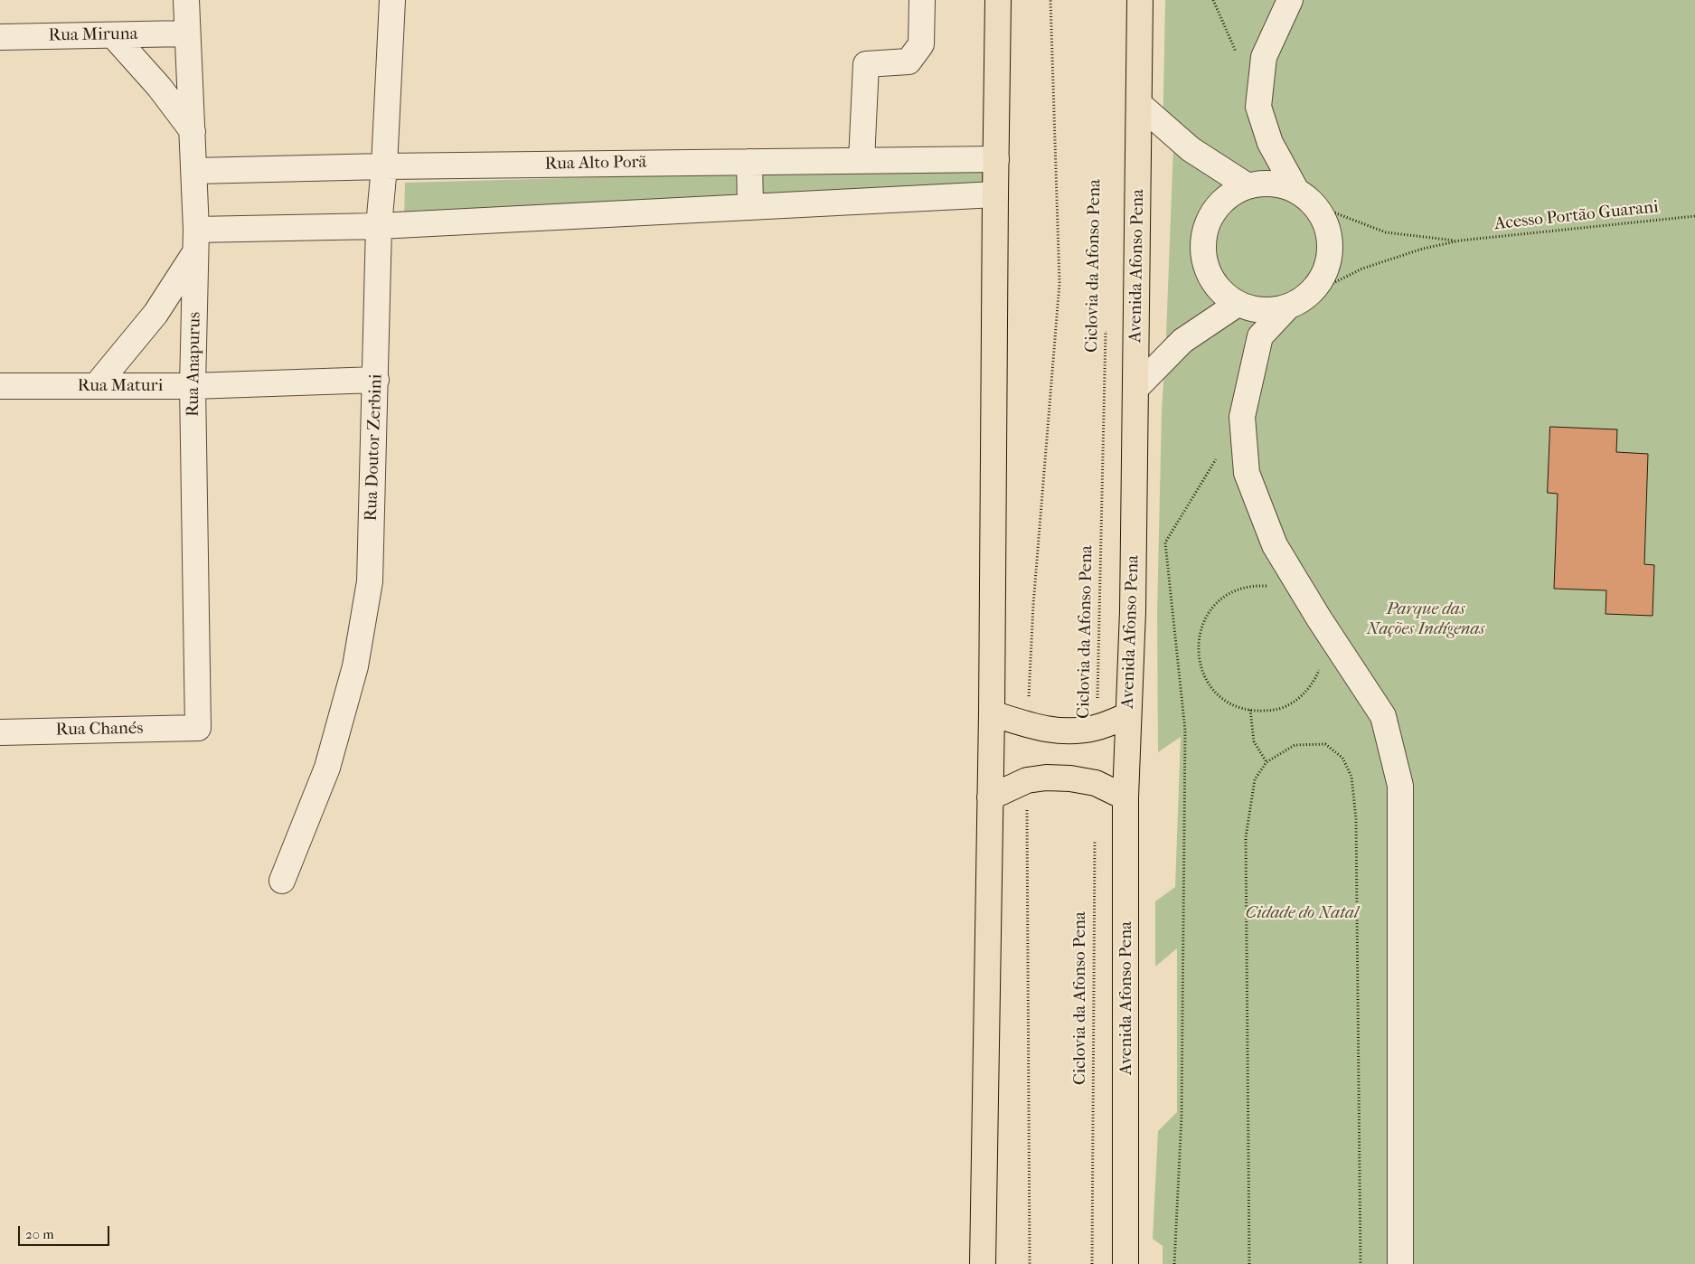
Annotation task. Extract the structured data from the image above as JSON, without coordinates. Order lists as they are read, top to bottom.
{
  "streets": {
    "main road": ["Avenida Afonso Pena"],
    "street": [
      "Rua Miruna",
      "Rua Alto Porã",
      "Rua Anapurus",
      "Rua Maturi",
      "Rua Doutor Zerbini",
      "Rua Chanés"
    ],
    "path": ["Acesso Portão Guarani", "Ciclovia da Afonso Pena"]
  },
  "crossings": [
    ["Rua Miruna", "Rua Anapurus"],
    ["Rua Alto Porã", "Rua Anapurus"],
    ["Rua Alto Porã", "Rua Doutor Zerbini"],
    ["Rua Anapurus", "Rua Maturi"],
    ["Rua Anapurus", "Rua Chanés"],
    ["Rua Maturi", "Rua Doutor Zerbini"]
  ],
  "parks": ["Parque das Nações Indígenas", "Cidade do Natal"],
  "scale_bar": "20 m"
}
